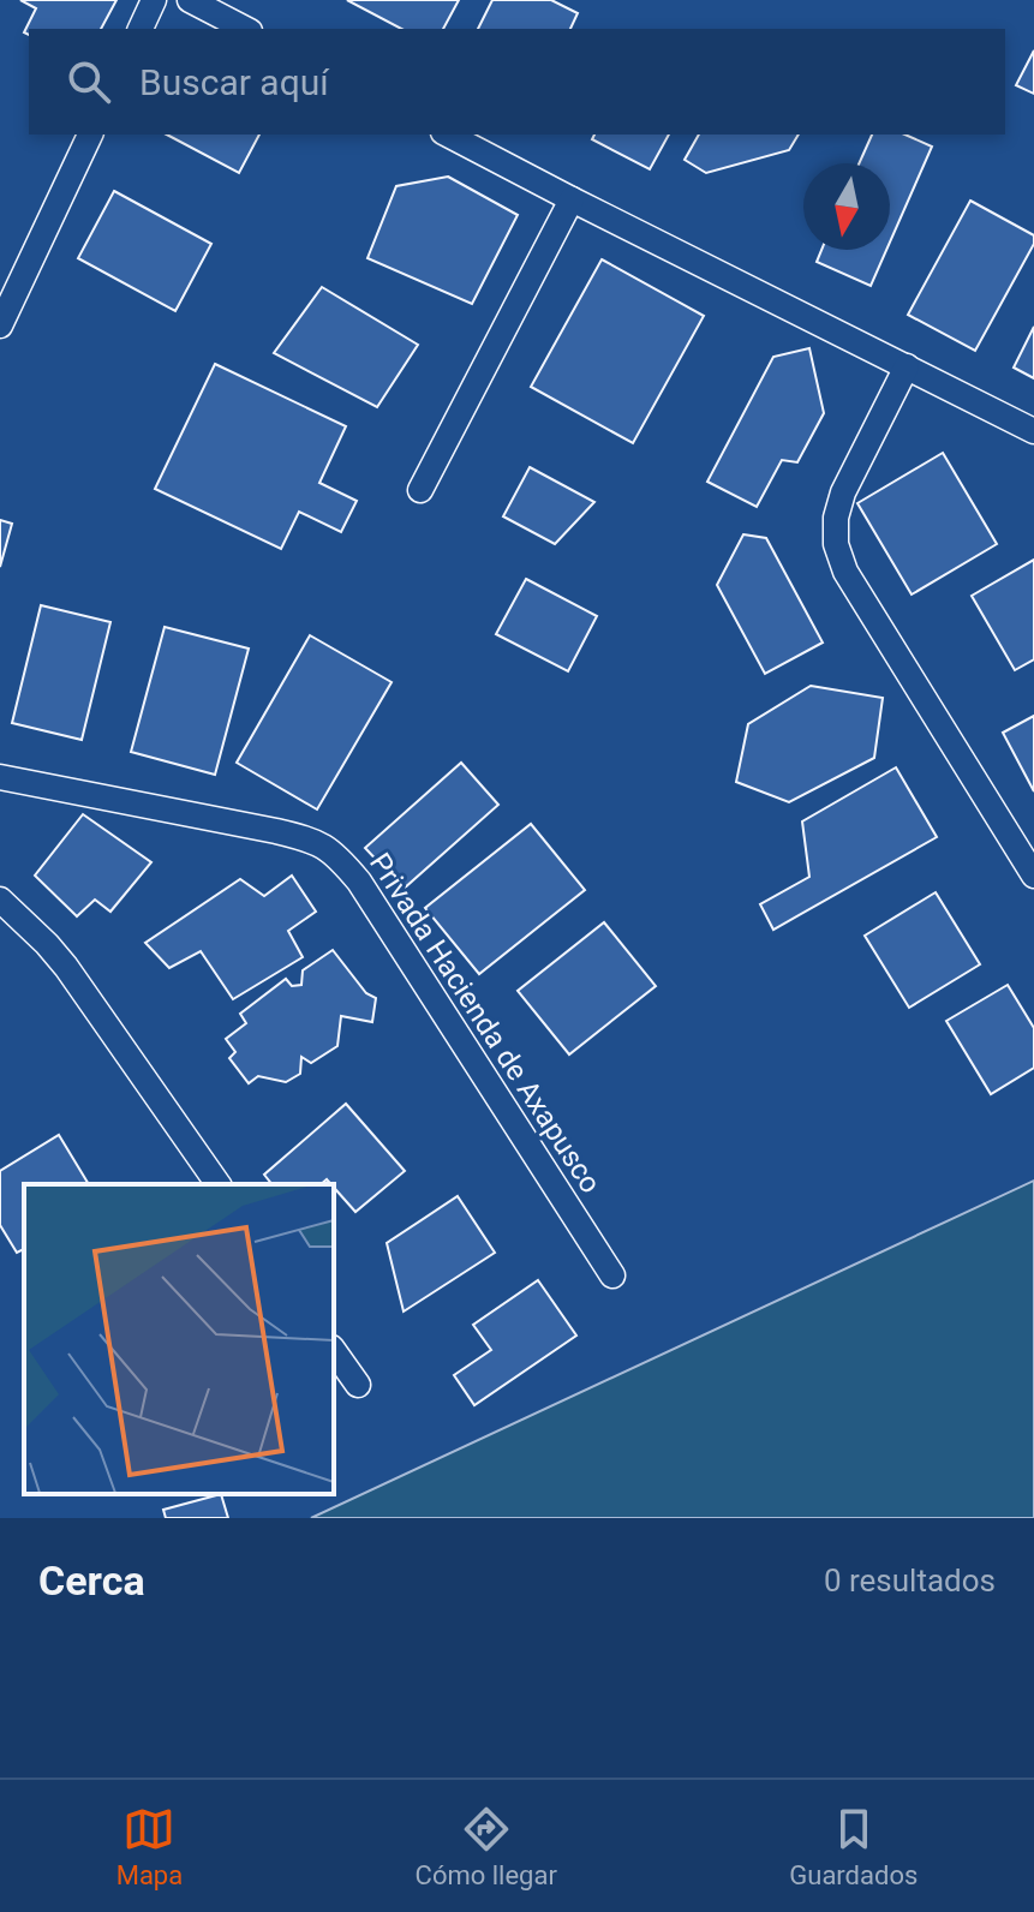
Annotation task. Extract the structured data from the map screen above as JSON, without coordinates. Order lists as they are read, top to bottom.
{
  "streets": {
    "street": ["Privada Hacienda de Axapusco"]
  },
  "north": "bottom",
  "page": {
    "search": "Buscar aquí",
    "heading": ["Cerca", "0 resultados"],
    "nav": ["Mapa", "Cómo llegar", "Guardados"]
  }
}
